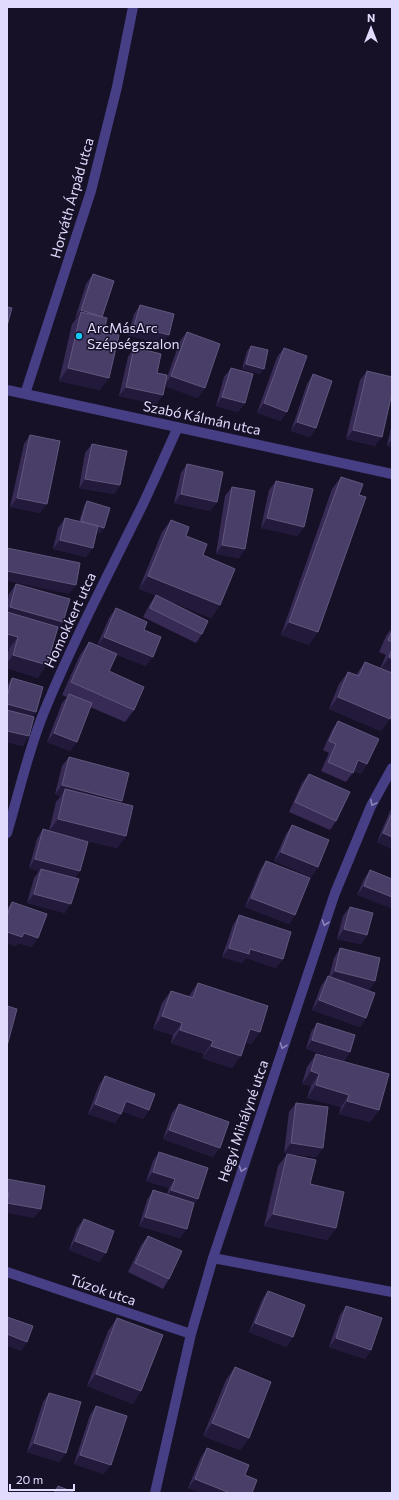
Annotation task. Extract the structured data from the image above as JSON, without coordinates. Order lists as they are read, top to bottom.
{
  "streets": {
    "street": [
      "Horváth Árpád utca",
      "Szabó Kálmán utca",
      "Homokkert utca",
      "Hegyi Mihályné utca",
      "Túzok utca"
    ]
  },
  "crossings": [
    ["Horváth Árpád utca", "Szabó Kálmán utca"],
    ["Szabó Kálmán utca", "Homokkert utca"],
    ["Hegyi Mihályné utca", "Túzok utca"]
  ],
  "one_way": ["Hegyi Mihályné utca"],
  "places": ["ArcMásArc Szépségszalon"],
  "scale_bar": "20 m",
  "north": "top"
}
